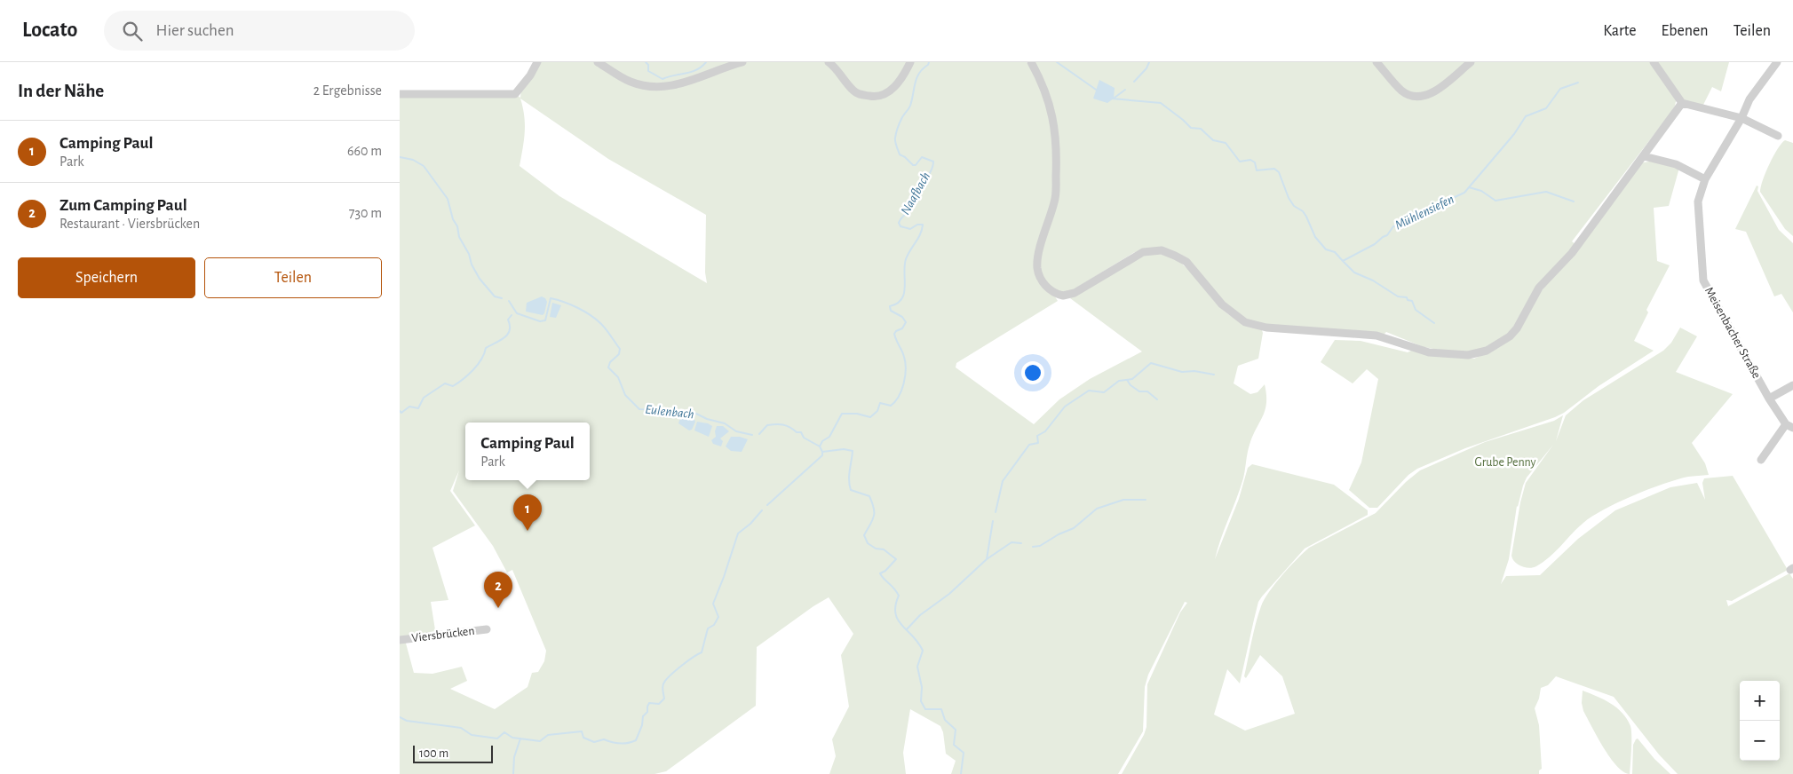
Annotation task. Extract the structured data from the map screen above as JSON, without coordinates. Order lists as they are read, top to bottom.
{
  "streets": {
    "street": ["Meisenbacher Straße", "Viersbrücken"]
  },
  "water": ["Naafbach", "Mühlensiefen", "Eulenbach"],
  "parks": ["Grube Penny"],
  "scale_bar": "100 m",
  "page": {
    "header": "Locato",
    "search": "Hier suchen",
    "nav": ["Karte", "Ebenen", "Teilen"],
    "heading": ["In der Nähe", "2 Ergebnisse"],
    "list": [
      {
        "mark": "1",
        "name": "Camping Paul",
        "note": "Park",
        "value": "660 m"
      },
      {
        "mark": "2",
        "name": "Zum Camping Paul",
        "note": "Restaurant · Viersbrücken",
        "value": "730 m"
      }
    ],
    "buttons": ["Speichern", "Teilen"],
    "popup": ["Camping Paul", "Park"],
    "pins": ["1", "2"],
    "map_buttons": ["+", "−"],
    "scale": "100 m"
  }
}
